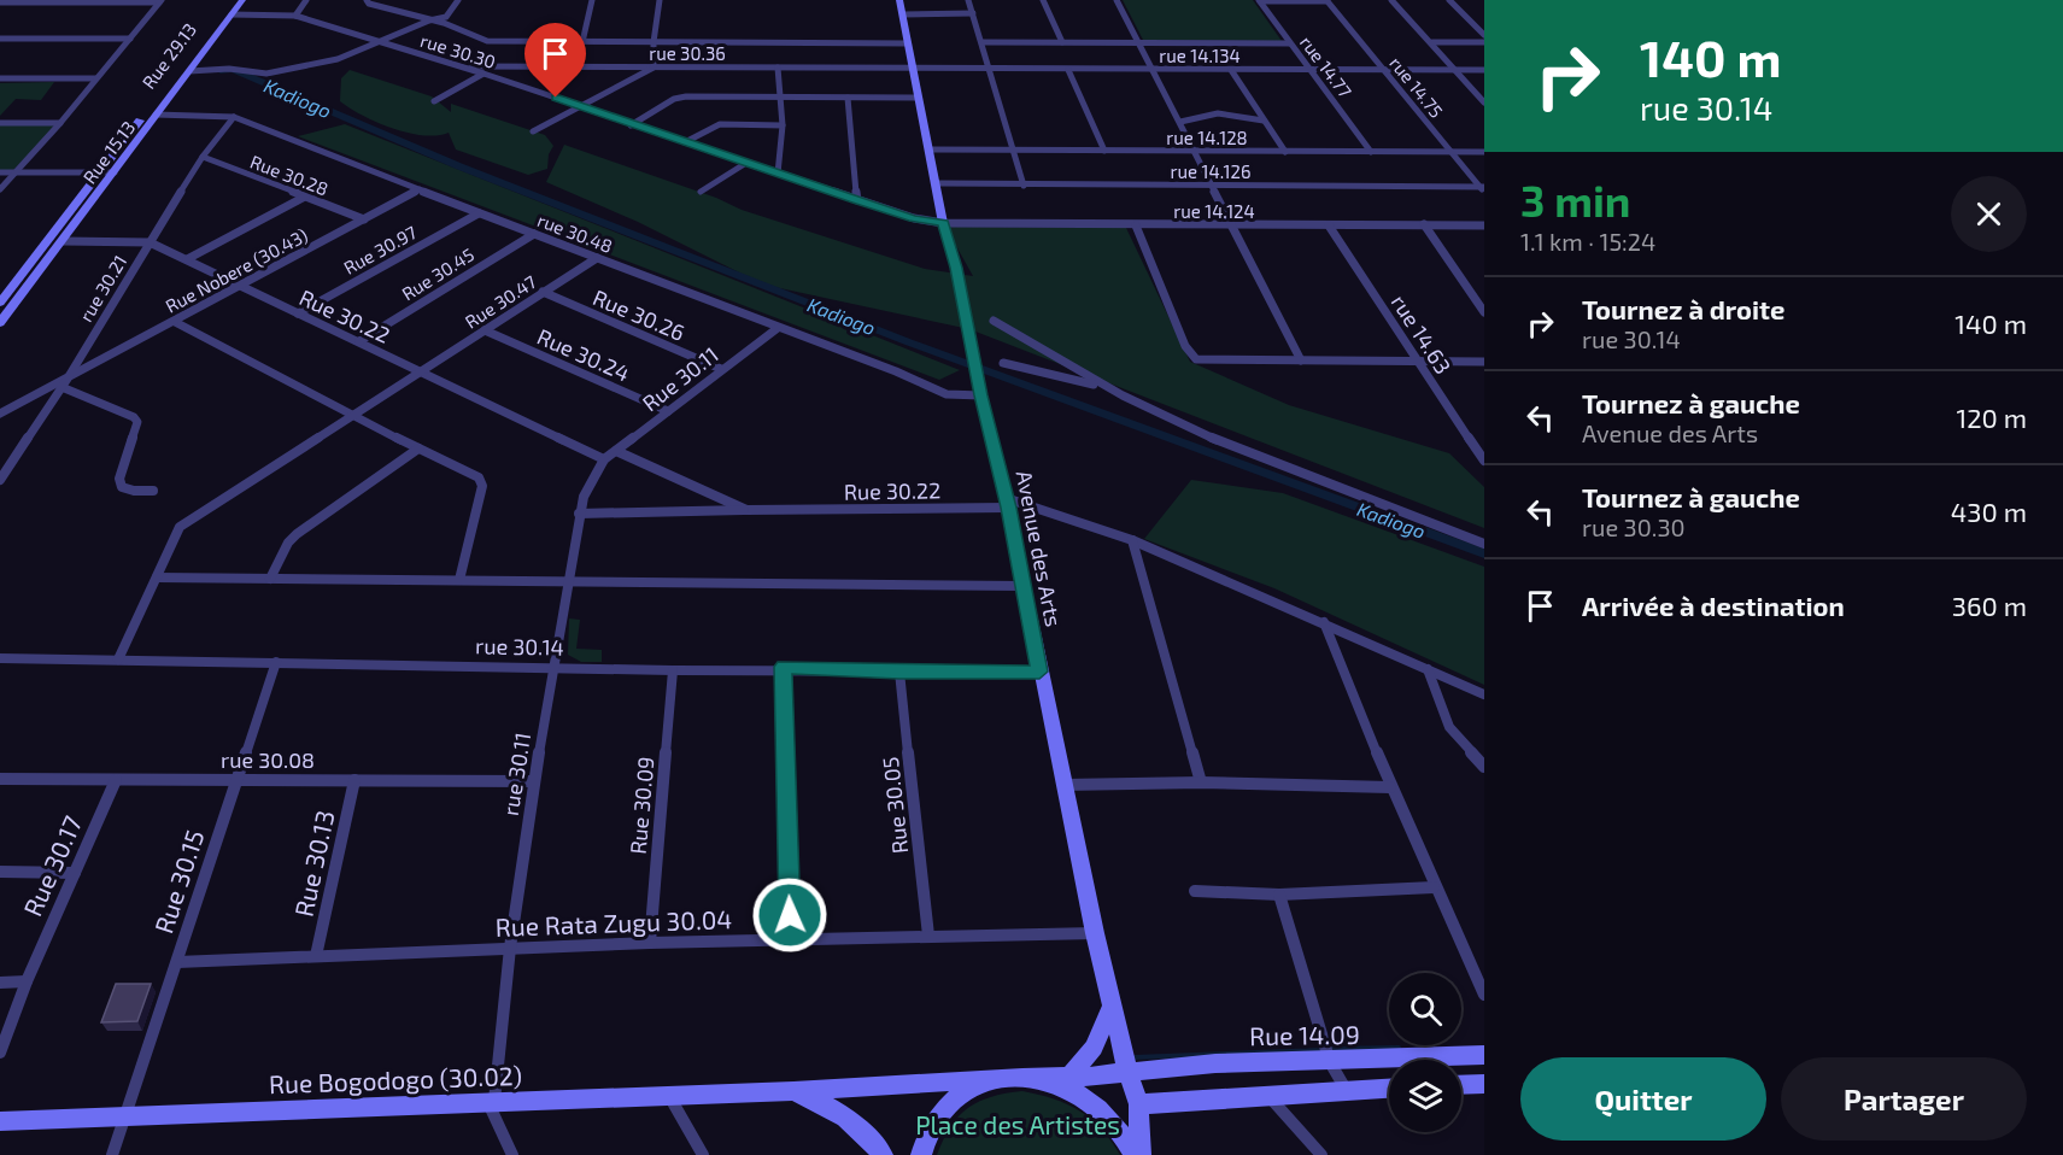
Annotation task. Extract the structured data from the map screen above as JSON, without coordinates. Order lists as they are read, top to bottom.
{
  "streets": {
    "street": [
      "rue 30.30",
      "rue 30.36",
      "Rue 29.13",
      "rue 14.134",
      "rue 14.77",
      "rue 14.75",
      "rue 14.128",
      "Rue 15.13",
      "rue 14.126",
      "Rue 30.28",
      "rue 14.124",
      "rue 30.48",
      "Rue 30.97",
      "Rue Nobere (30.43)",
      "Rue 30.45",
      "rue 30.21",
      "Rue 30.47",
      "Rue 30.26",
      "Rue 30.22",
      "rue 14.63",
      "Rue 30.24",
      "Rue 30.11",
      "Avenue des Arts",
      "rue 30.14",
      "rue 30.08",
      "rue 30.11",
      "Rue 30.09",
      "Rue 30.05",
      "Rue 30.13",
      "Rue 30.17",
      "Rue 30.15",
      "Rue Rata Zugu 30.04",
      "Rue 14.09",
      "Rue Bogodogo (30.02)"
    ]
  },
  "crossings": [
    ["rue 30.30", "rue 30.36"],
    ["rue 30.30", "Rue 15.13"],
    ["rue 30.30", "rue 14.124"],
    ["rue 30.30", "Avenue des Arts"],
    ["rue 30.36", "rue 14.134"],
    ["rue 30.36", "Avenue des Arts"],
    ["rue 14.134", "rue 14.77"],
    ["rue 14.134", "rue 14.75"],
    ["rue 14.134", "Avenue des Arts"],
    ["rue 14.77", "rue 14.128"],
    ["rue 14.75", "rue 14.128"],
    ["rue 14.75", "rue 14.126"],
    ["rue 14.128", "Avenue des Arts"],
    ["Rue 15.13", "rue 30.48"],
    ["Rue 15.13", "Rue 30.22"],
    ["rue 14.126", "Avenue des Arts"],
    ["Rue 30.28", "Rue Nobere (30.43)"],
    ["Rue 30.28", "rue 30.21"],
    ["rue 14.124", "rue 14.63"],
    ["rue 14.124", "Avenue des Arts"],
    ["rue 30.48", "Rue 30.97"],
    ["rue 30.48", "Rue Nobere (30.43)"],
    ["rue 30.48", "Rue 30.45"],
    ["rue 30.48", "rue 30.21"],
    ["rue 30.48", "Rue 30.47"],
    ["rue 30.48", "Rue 30.11"],
    ["rue 30.48", "Avenue des Arts"],
    ["Rue 30.97", "Rue 30.22"],
    ["Rue Nobere (30.43)", "rue 30.21"],
    ["Rue Nobere (30.43)", "Rue 30.22"],
    ["Rue 30.45", "Rue 30.22"],
    ["rue 30.21", "Rue 30.22"],
    ["Rue 30.47", "Rue 30.26"],
    ["Rue 30.47", "Rue 30.22"],
    ["Rue 30.47", "Rue 30.24"],
    ["Rue 30.47", "rue 30.14"],
    ["Rue 30.26", "Rue 30.11"],
    ["Rue 30.22", "Rue 30.11"],
    ["Rue 30.22", "Avenue des Arts"],
    ["Rue 30.22", "rue 30.11"],
    ["Rue 30.24", "Rue 30.11"],
    ["Rue 30.11", "rue 30.11"],
    ["Avenue des Arts", "rue 30.14"],
    ["Avenue des Arts", "Rue Rata Zugu 30.04"],
    ["Avenue des Arts", "Rue 14.09"],
    ["rue 30.14", "rue 30.11"],
    ["rue 30.14", "Rue 30.09"],
    ["rue 30.14", "Rue 30.05"],
    ["rue 30.14", "Rue 30.15"],
    ["rue 30.08", "rue 30.11"],
    ["rue 30.08", "Rue 30.13"],
    ["rue 30.08", "Rue 30.17"],
    ["rue 30.08", "Rue 30.15"],
    ["rue 30.11", "Rue Rata Zugu 30.04"],
    ["rue 30.11", "Rue Bogodogo (30.02)"],
    ["Rue 30.09", "Rue Rata Zugu 30.04"],
    ["Rue 30.05", "Rue Rata Zugu 30.04"],
    ["Rue 30.13", "Rue Rata Zugu 30.04"],
    ["Rue 30.15", "Rue Rata Zugu 30.04"],
    ["Rue 30.15", "Rue Bogodogo (30.02)"]
  ],
  "water": ["Kadiogo"],
  "parks": ["Place des Artistes"],
  "page": {
    "turn": ["140 m", "rue 30.14"],
    "heading": ["3 min", "1.1 km · 15:24"],
    "list": [
      {
        "name": "Tournez à droite",
        "note": "rue 30.14",
        "value": "140 m"
      },
      {
        "name": "Tournez à gauche",
        "note": "Avenue des Arts",
        "value": "120 m"
      },
      {
        "name": "Tournez à gauche",
        "note": "rue 30.30",
        "value": "430 m"
      },
      {
        "name": "Arrivée à destination",
        "value": "360 m"
      }
    ],
    "buttons": ["Quitter", "Partager"]
  }
}
